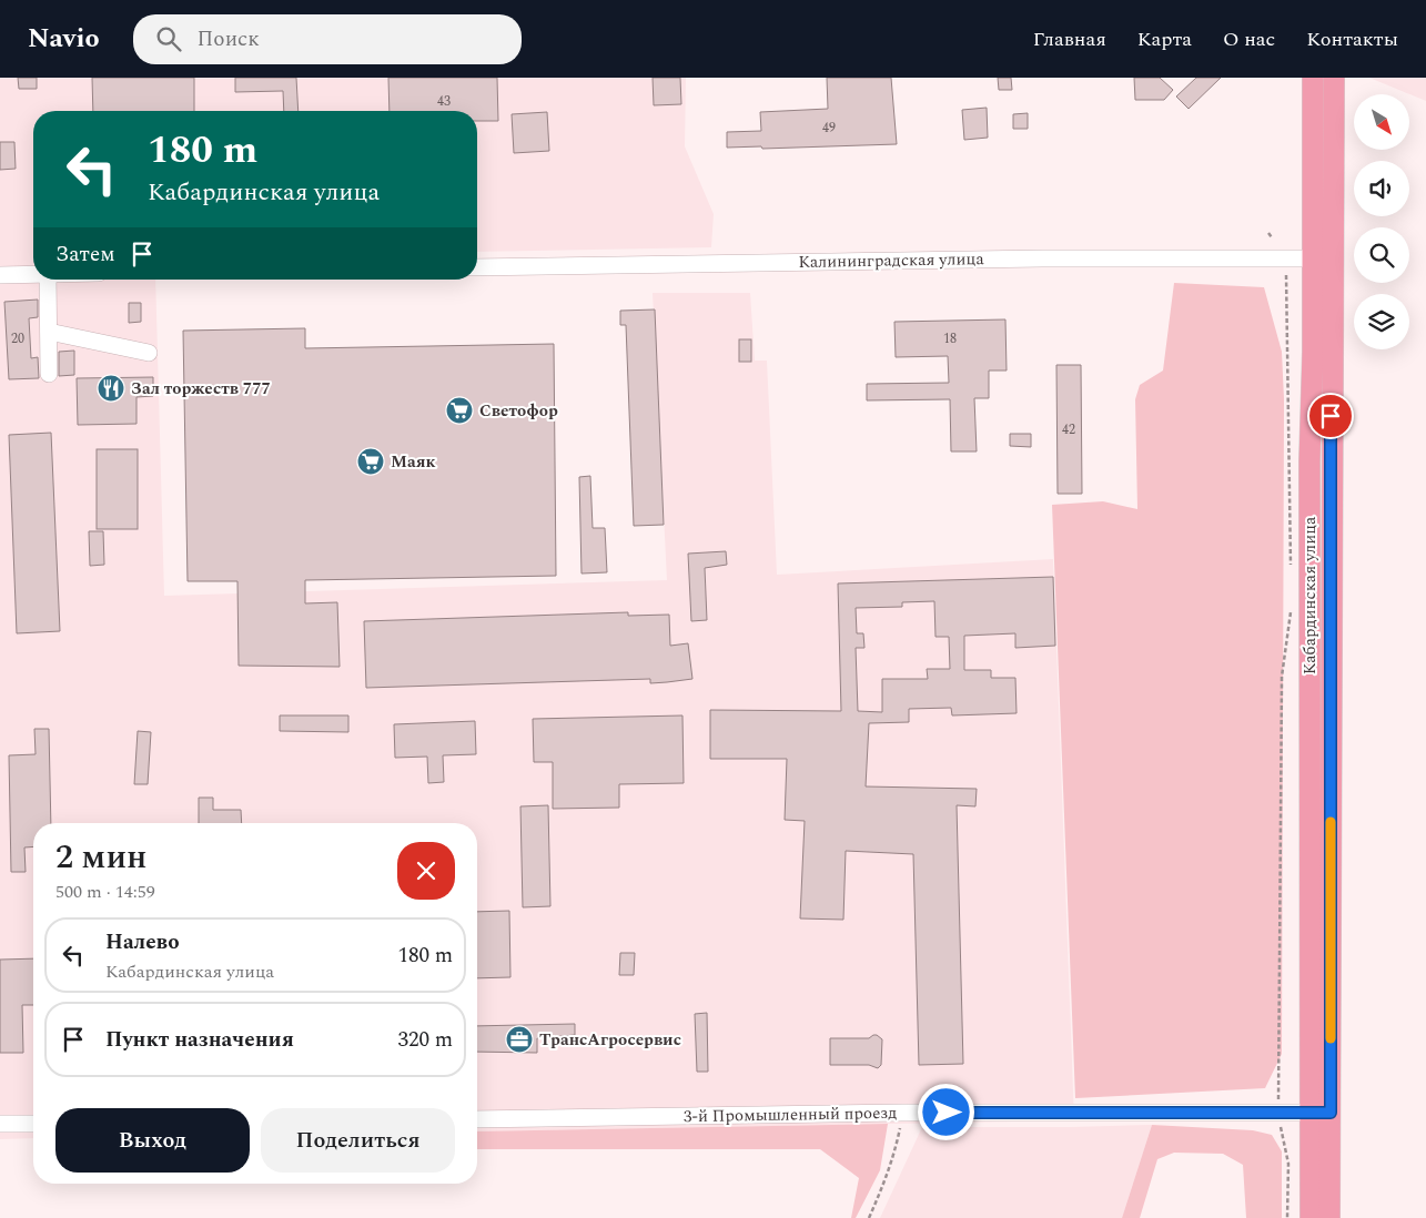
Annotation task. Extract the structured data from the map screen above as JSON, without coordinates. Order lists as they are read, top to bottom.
{
  "streets": {
    "main road": ["Кабардинская улица"],
    "street": ["Калининградская улица", "3-й Промышленный проезд"]
  },
  "crossings": [
    ["Калининградская улица", "Кабардинская улица"],
    ["Кабардинская улица", "3-й Промышленный проезд"]
  ],
  "places": {
    "restaurant": ["Зал торжеств 777"],
    "supermarket": ["Светофор", "Маяк"],
    "office": ["ТрансАгросервис"]
  },
  "house_numbers": [
    "43",
    "49",
    "20",
    "18",
    "42"
  ],
  "north": "bottom right",
  "page": {
    "header": "Navio",
    "search": "Поиск",
    "nav": [
      "Главная",
      "Карта",
      "О нас",
      "Контакты"
    ],
    "turn": ["180 m", "Кабардинская улица"],
    "then": "Затем",
    "heading": ["2 мин", "500 m · 14:59"],
    "list": [
      {
        "name": "Налево",
        "note": "Кабардинская улица",
        "value": "180 m"
      },
      {
        "name": "Пункт назначения",
        "value": "320 m"
      }
    ],
    "buttons": ["Выход", "Поделиться"]
  }
}
